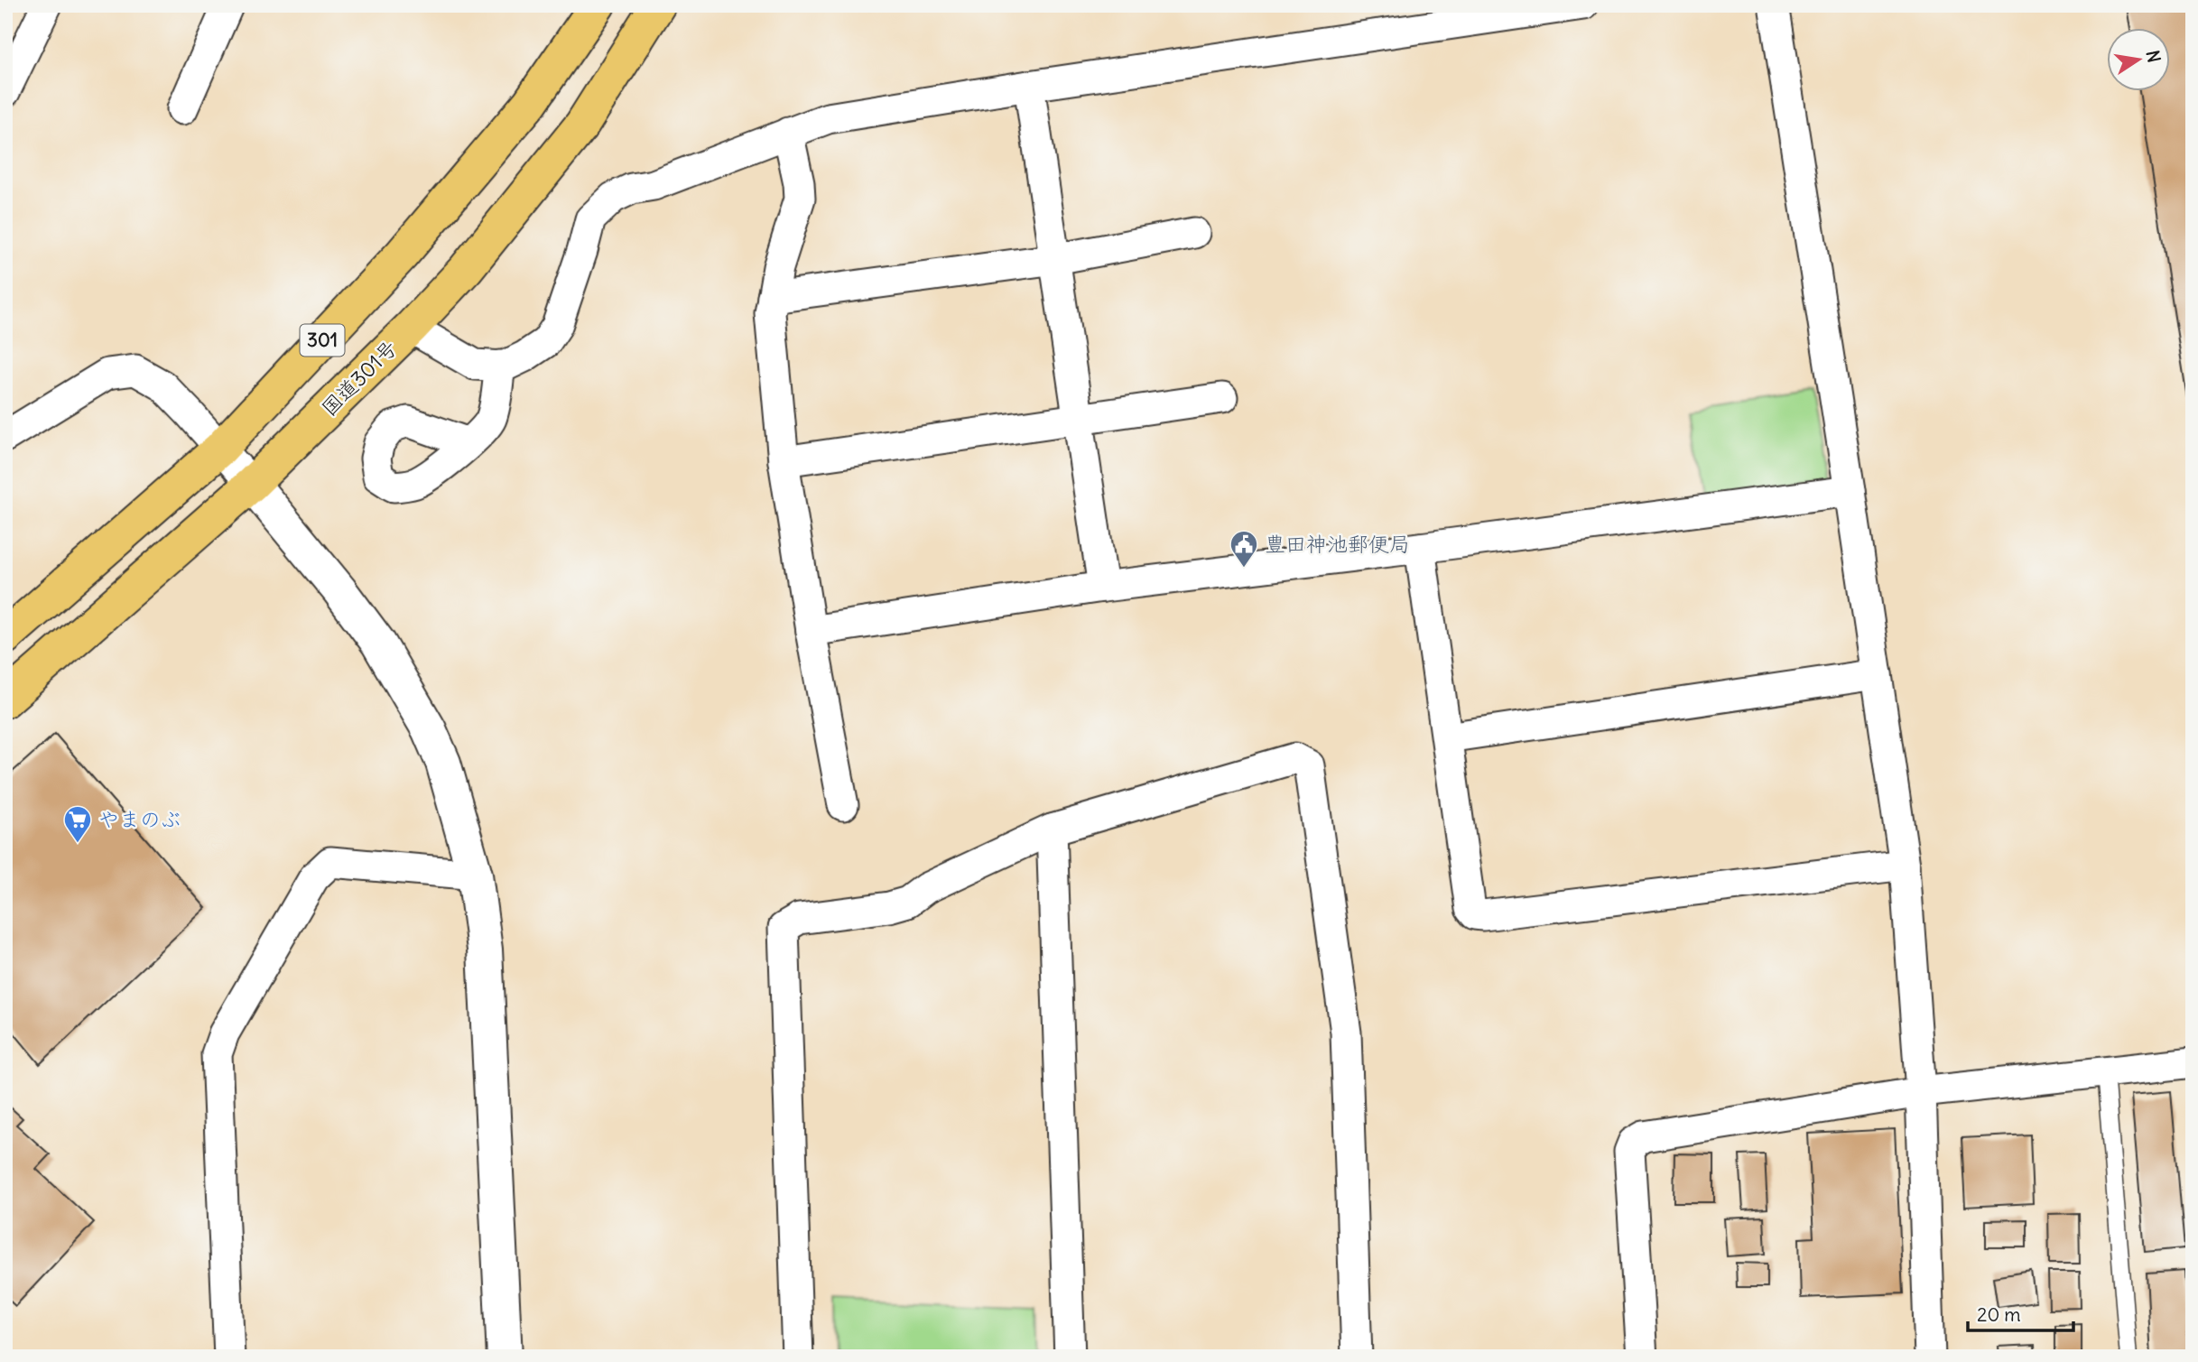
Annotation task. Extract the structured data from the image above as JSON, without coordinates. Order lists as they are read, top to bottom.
{
  "streets": {
    "highway": ["301", "国道301号"]
  },
  "places": {
    "public building": ["豊田神池郵便局"],
    "supermarket": ["やまのぶ"]
  },
  "scale_bar": "20 m",
  "north": "right"
}
